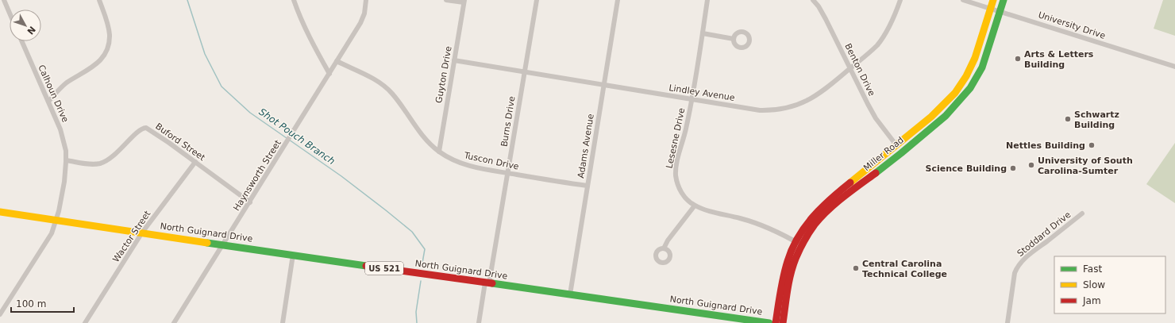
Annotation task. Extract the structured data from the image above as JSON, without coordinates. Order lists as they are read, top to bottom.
{
  "streets": {
    "main road": ["Miller Road", "North Guignard Drive", "US 521"],
    "street": [
      "University Drive",
      "Benton Drive",
      "Guyton Drive",
      "Lindley Avenue",
      "Calhoun Drive",
      "Burns Drive",
      "Lesesne Drive",
      "Buford Street",
      "Adams Avenue",
      "Tuscon Drive",
      "Haynsworth Street",
      "Stoddard Drive",
      "Wactor Street"
    ]
  },
  "crossings": [
    ["University Drive", "Miller Road"],
    ["Benton Drive", "Lindley Avenue"],
    ["Benton Drive", "Miller Road"],
    ["Guyton Drive", "Lindley Avenue"],
    ["Guyton Drive", "Tuscon Drive"],
    ["Lindley Avenue", "Burns Drive"],
    ["Lindley Avenue", "Lesesne Drive"],
    ["Lindley Avenue", "Adams Avenue"],
    ["Calhoun Drive", "Buford Street"],
    ["Calhoun Drive", "North Guignard Drive"],
    ["Burns Drive", "Tuscon Drive"],
    ["Burns Drive", "North Guignard Drive"],
    ["Lesesne Drive", "Miller Road"],
    ["Buford Street", "Haynsworth Street"],
    ["Buford Street", "Wactor Street"],
    ["Adams Avenue", "Tuscon Drive"],
    ["Adams Avenue", "North Guignard Drive"],
    ["Tuscon Drive", "Haynsworth Street"],
    ["Haynsworth Street", "North Guignard Drive"],
    ["North Guignard Drive", "Wactor Street"]
  ],
  "water": ["Shot Pouch Branch"],
  "places": [
    "Arts & Letters Building",
    "Schwartz Building",
    "Nettles Building",
    "University of South Carolina-Sumter",
    "Science Building",
    "Central Carolina Technical College"
  ],
  "legend": ["Fast", "Slow", "Jam"],
  "scale_bar": "100 m",
  "north": "bottom right"
}
